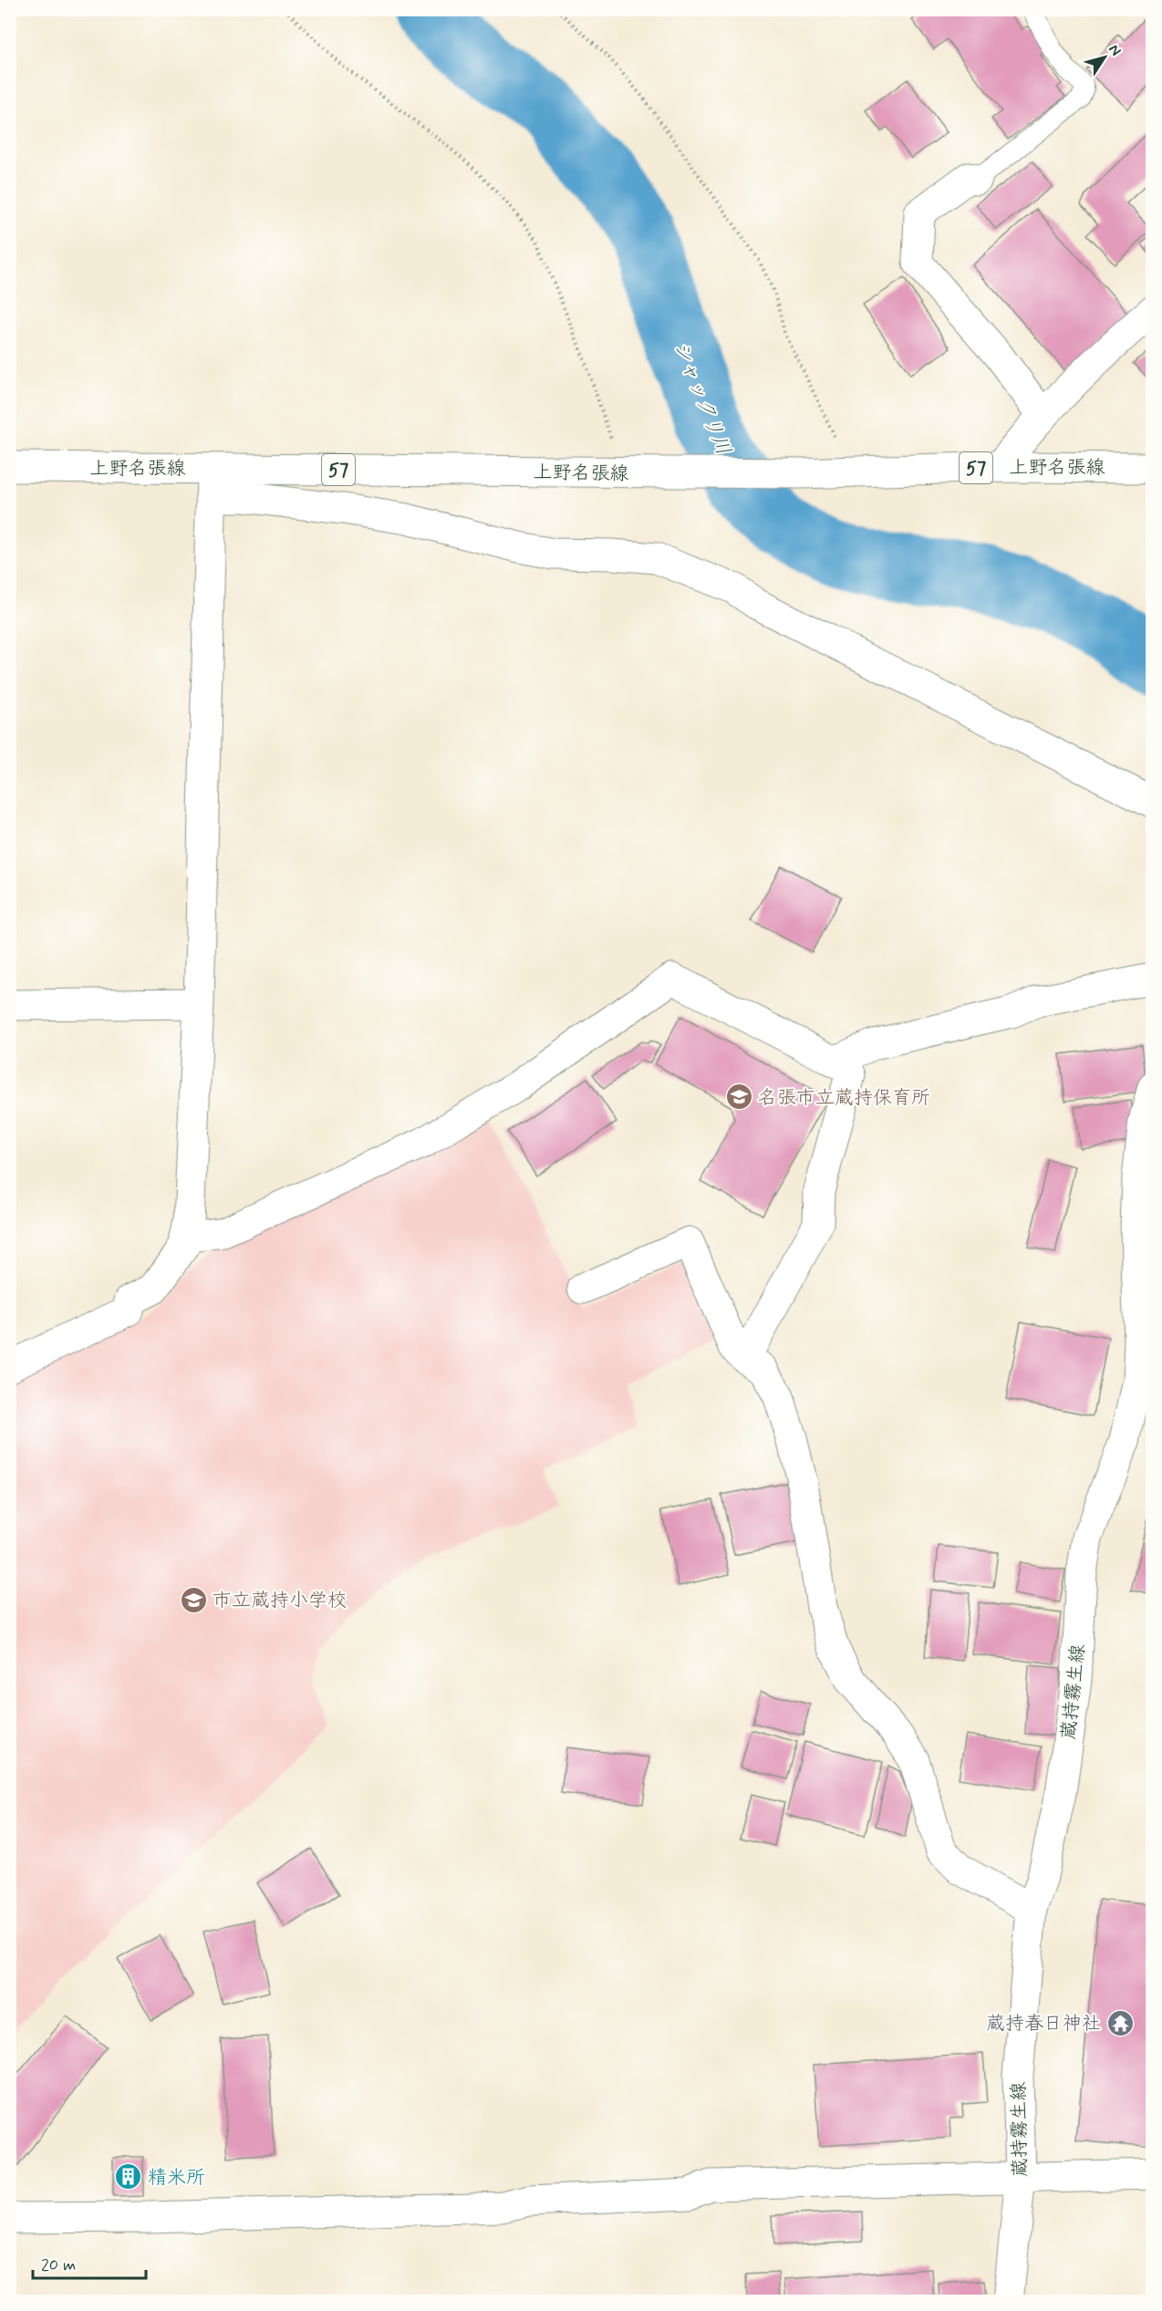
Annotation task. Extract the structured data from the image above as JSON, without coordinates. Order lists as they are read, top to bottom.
{
  "streets": {
    "street": ["上野名張線", "57", "蔵持霧生線"]
  },
  "water": ["シャックリ川"],
  "places": {
    "school or university": ["名張市立蔵持保育所", "市立蔵持小学校"],
    "temple": ["蔵持春日神社"],
    "building": ["精米所"]
  },
  "scale_bar": "20 m",
  "north": "top right"
}
